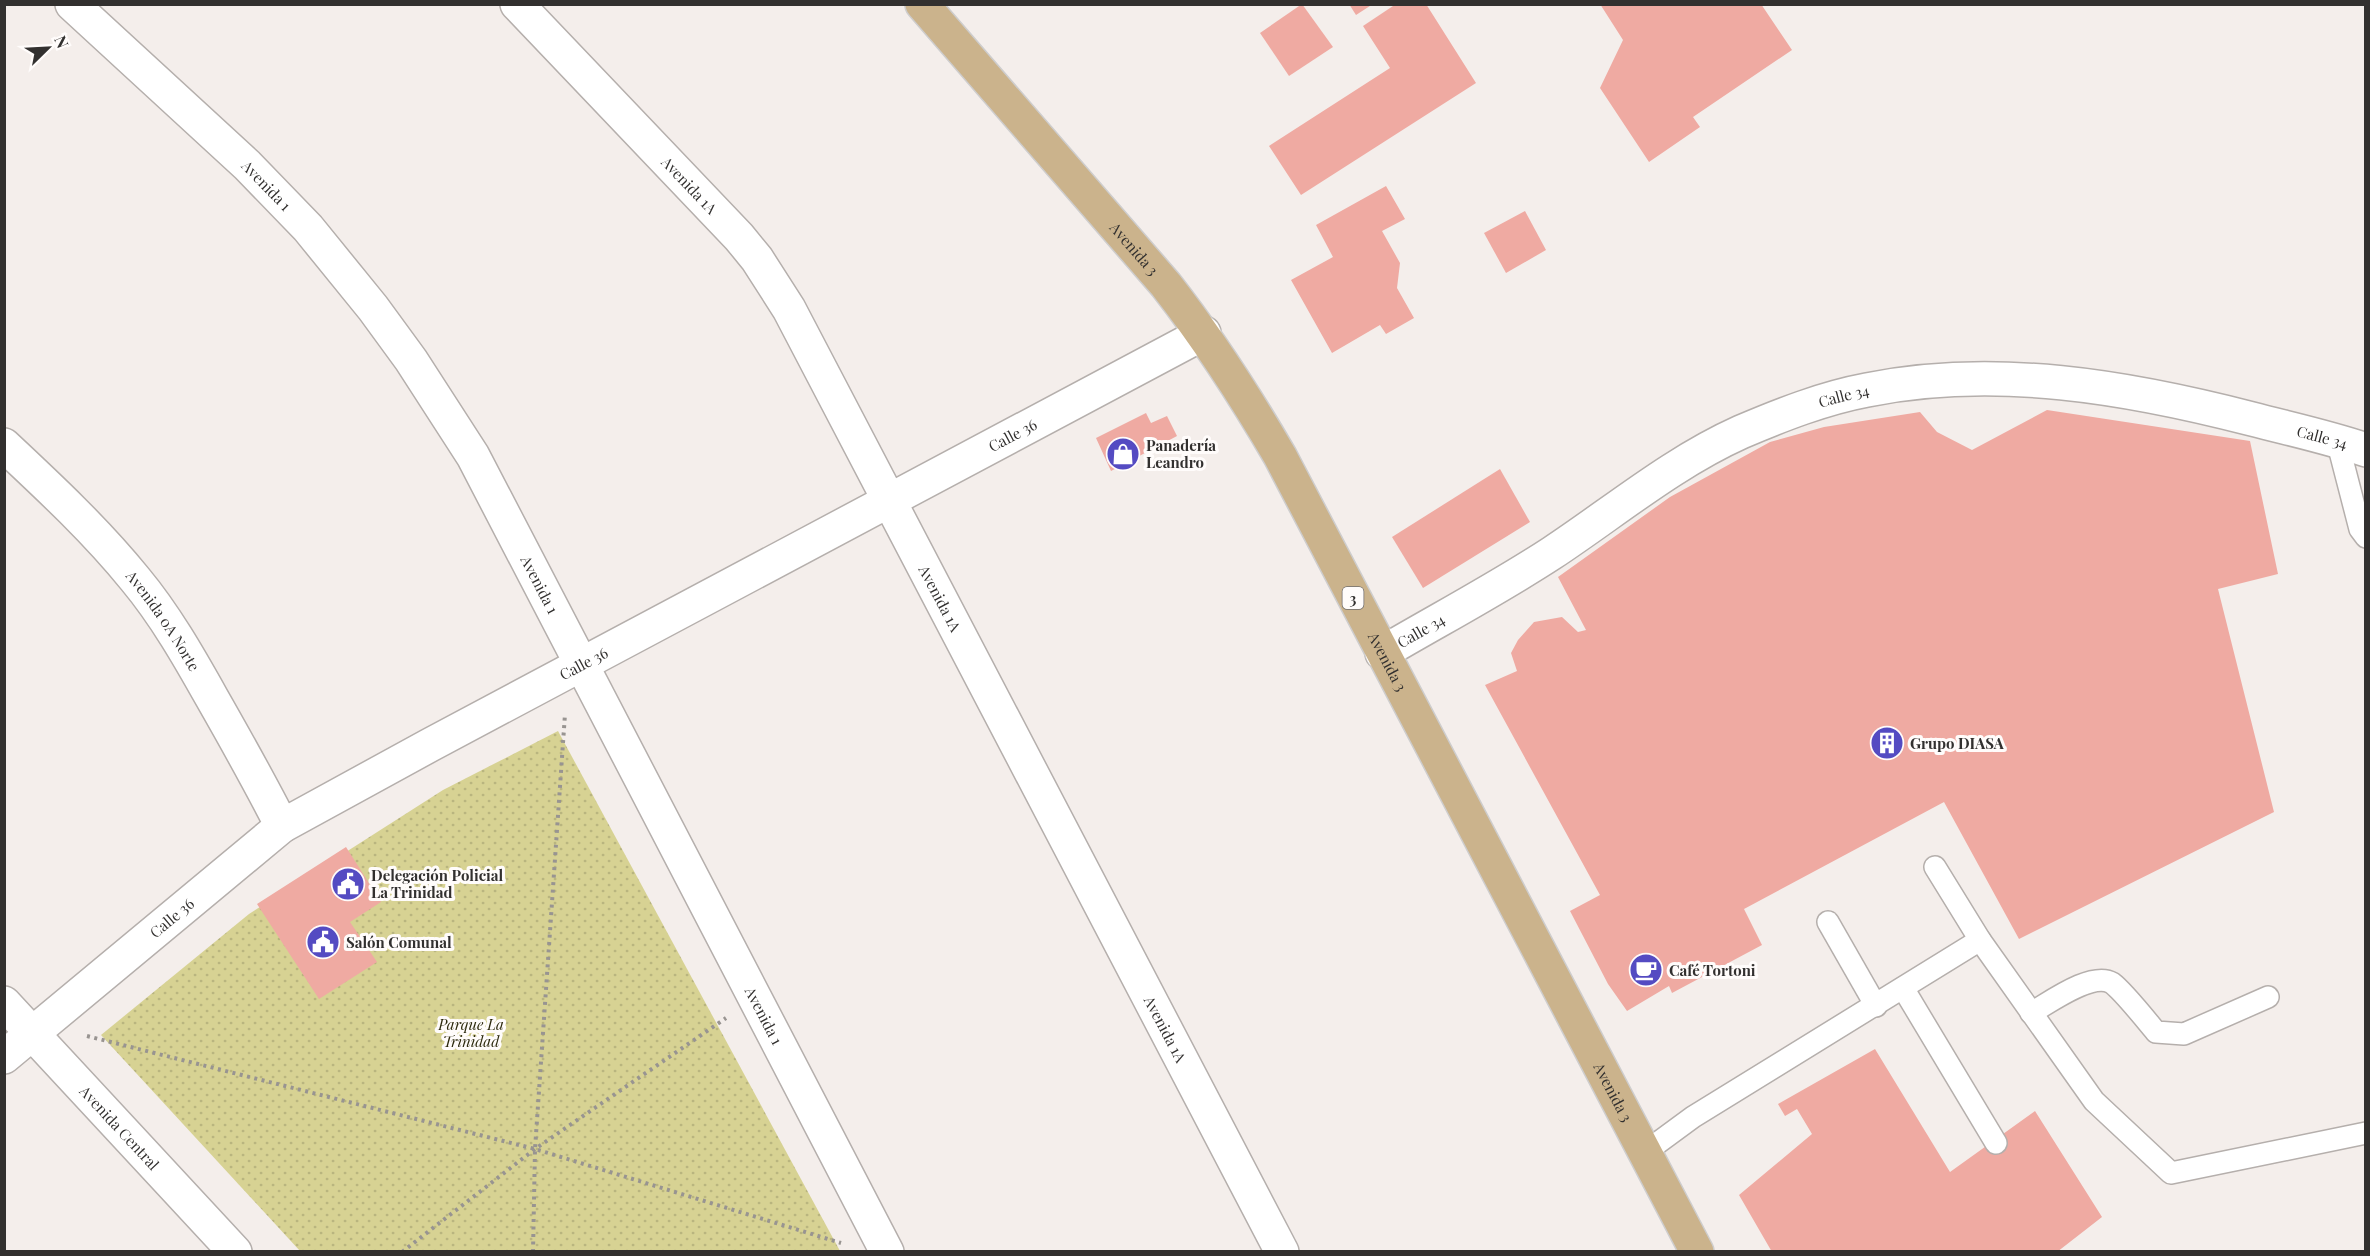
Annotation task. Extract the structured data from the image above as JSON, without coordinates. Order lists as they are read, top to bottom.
{
  "streets": {
    "main road": ["Avenida 3", "3"],
    "street": [
      "Avenida 1A",
      "Avenida 1",
      "Calle 34",
      "Calle 36",
      "Avenida 0A Norte",
      "Avenida Central"
    ]
  },
  "crossings": [
    ["Avenida 1A", "Calle 36"],
    ["Avenida 1", "Calle 36"],
    ["Avenida 3", "Calle 34"],
    ["Avenida 3", "Calle 36"],
    ["Calle 36", "Avenida 0A Norte"],
    ["Calle 36", "Avenida Central"]
  ],
  "parks": ["Parque La Trinidad"],
  "places": {
    "shop": ["Panadería Leandro"],
    "building": ["Grupo DIASA"],
    "public building": ["Delegación Policial La Trinidad", "Salón Comunal"],
    "cafe": ["Café Tortoni"]
  },
  "north": "top right"
}
